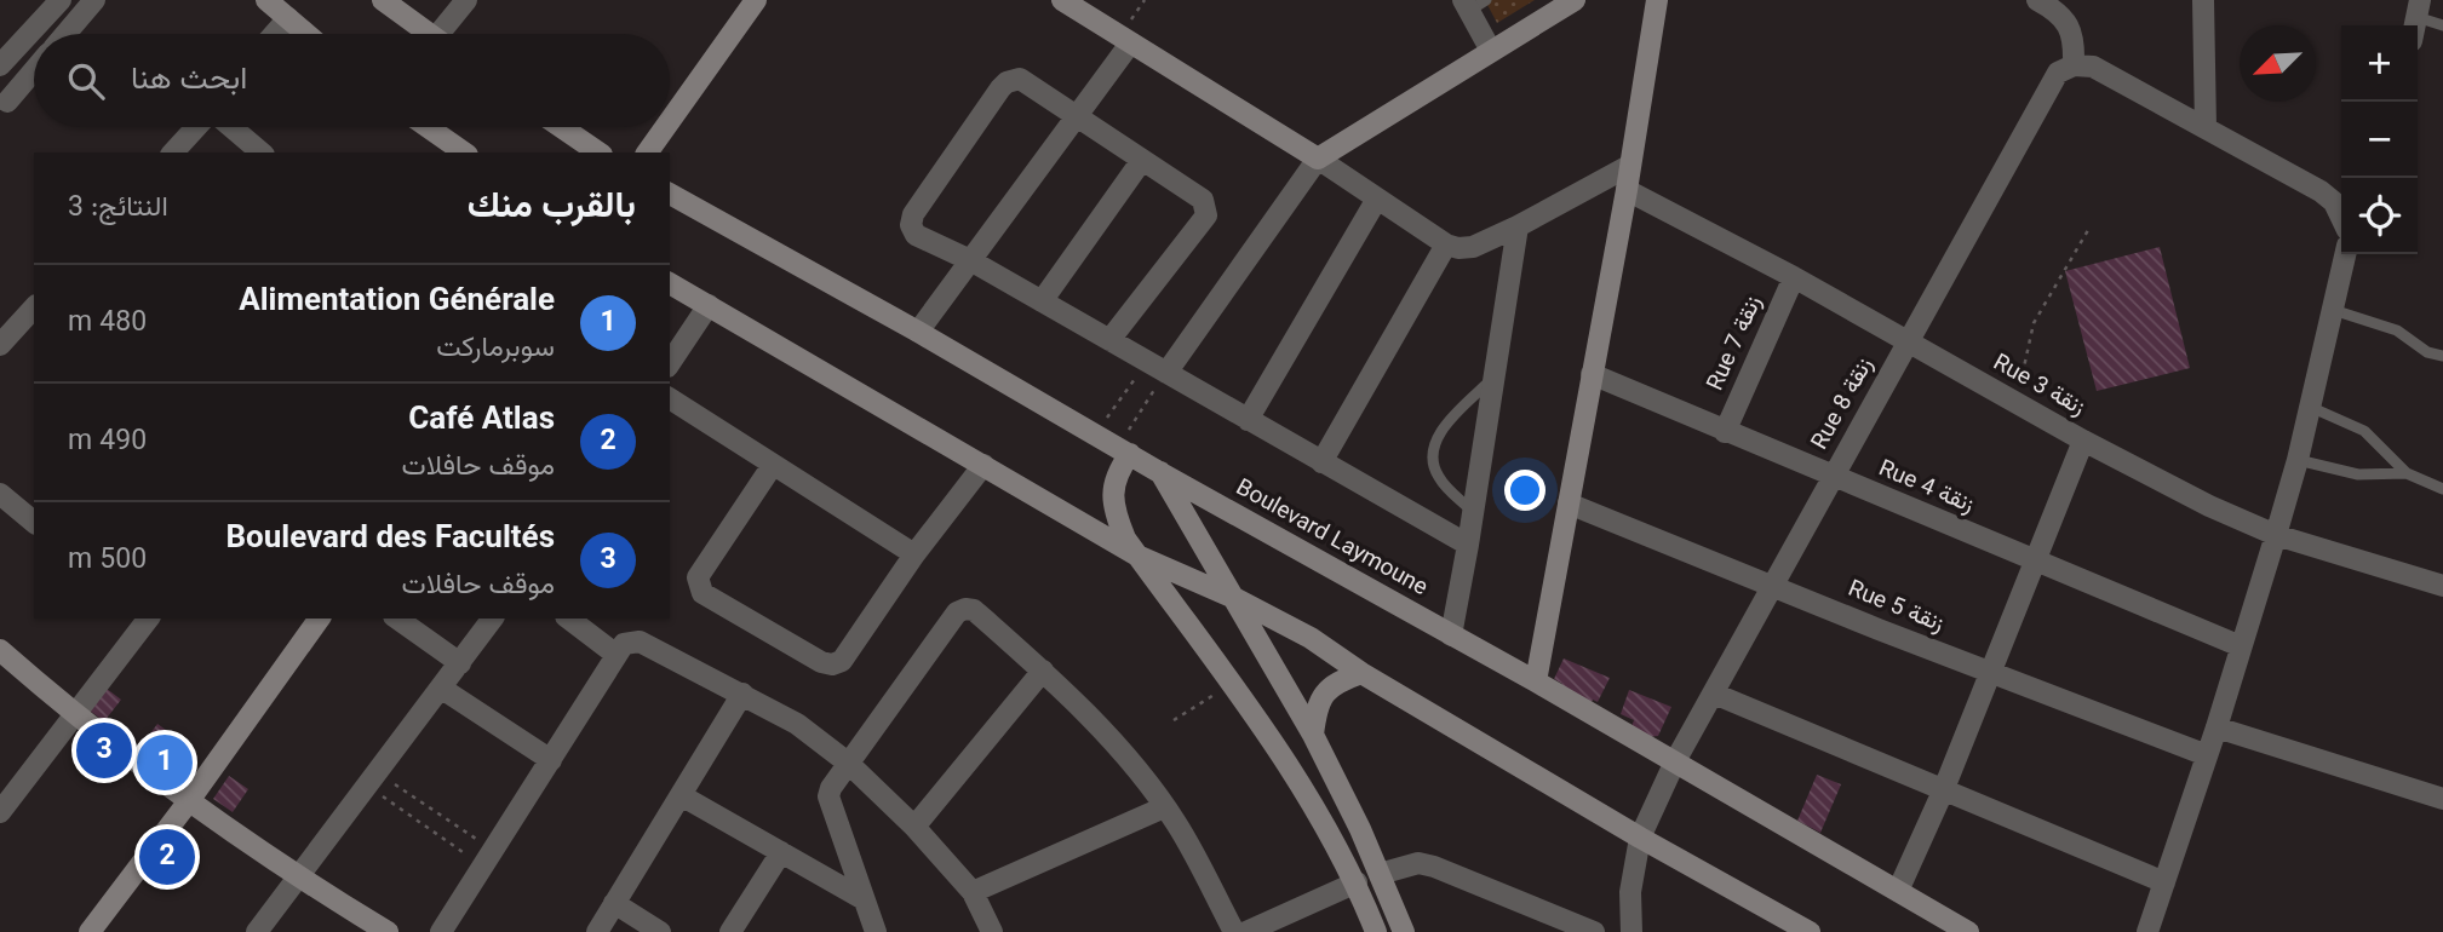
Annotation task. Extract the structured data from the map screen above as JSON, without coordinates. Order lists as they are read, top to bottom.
{
  "streets": {
    "street": [
      "Rue 7 زنقة",
      "Rue 3 زنقة",
      "Rue 8 زنقة",
      "Rue 4 زنقة",
      "Boulevard Laymoune",
      "Rue 5 زنقة"
    ]
  },
  "crossings": [
    ["Rue 7 زنقة", "Rue 3 زنقة"],
    ["Rue 7 زنقة", "Rue 4 زنقة"],
    ["Rue 3 زنقة", "Rue 8 زنقة"],
    ["Rue 8 زنقة", "Rue 4 زنقة"],
    ["Rue 8 زنقة", "Boulevard Laymoune"],
    ["Rue 8 زنقة", "Rue 5 زنقة"]
  ],
  "north": "bottom left",
  "page": {
    "map_buttons": ["+", "−"],
    "search": "ابحث هنا",
    "heading": ["بالقرب منك", "النتائج: 3"],
    "list": [
      {
        "mark": "1",
        "name": "Alimentation Générale",
        "note": "سوبرماركت",
        "value": "480 m"
      },
      {
        "mark": "2",
        "name": "Café Atlas",
        "note": "موقف حافلات",
        "value": "490 m"
      },
      {
        "mark": "3",
        "name": "Boulevard des Facultés",
        "note": "موقف حافلات",
        "value": "500 m"
      }
    ],
    "pins": ["3", "1", "2"]
  }
}
